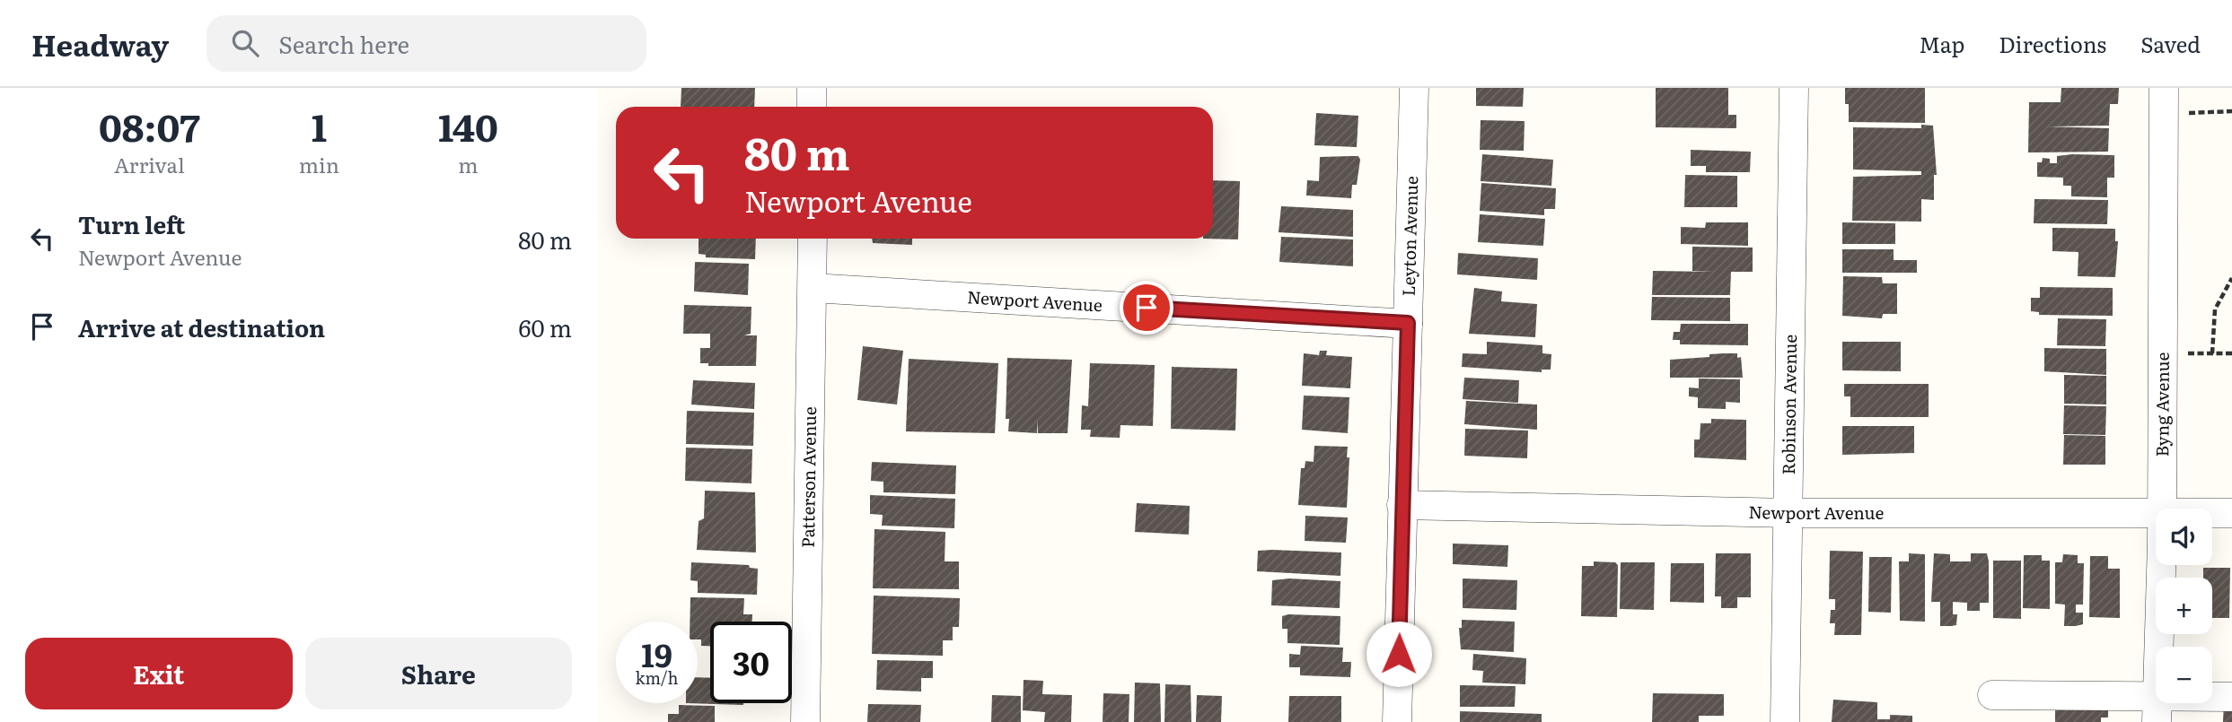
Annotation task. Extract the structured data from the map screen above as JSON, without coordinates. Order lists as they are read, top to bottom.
{
  "streets": {
    "street": [
      "Leyton Avenue",
      "Newport Avenue",
      "Robinson Avenue",
      "Byng Avenue",
      "Patterson Avenue"
    ]
  },
  "crossings": [
    ["Leyton Avenue", "Newport Avenue"],
    ["Newport Avenue", "Robinson Avenue"],
    ["Newport Avenue", "Patterson Avenue"]
  ],
  "page": {
    "header": "Headway",
    "search": "Search here",
    "nav": ["Map", "Directions", "Saved"],
    "eta": [
      "08:07",
      "Arrival",
      "1",
      "min",
      "140",
      "m"
    ],
    "turn": ["80 m", "Newport Avenue"],
    "list": [
      {
        "name": "Turn left",
        "note": "Newport Avenue",
        "value": "80 m"
      },
      {
        "name": "Arrive at destination",
        "value": "60 m"
      }
    ],
    "map_buttons": ["+", "−"],
    "speed": "19 km/h",
    "limit": "30",
    "buttons": ["Exit", "Share"]
  }
}
